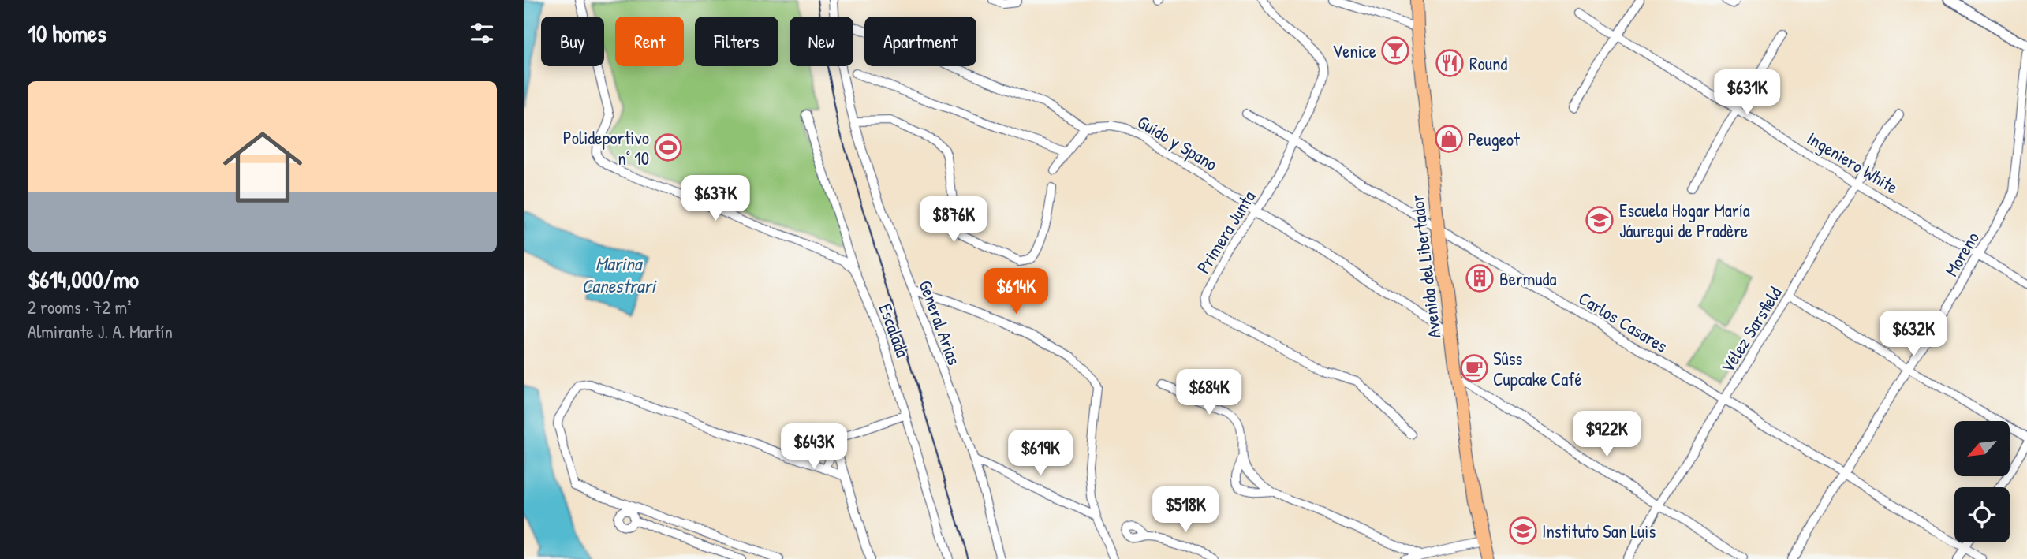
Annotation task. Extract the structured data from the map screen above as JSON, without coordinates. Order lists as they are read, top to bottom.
{
  "streets": {
    "main road": ["Avenida del Libertador"],
    "street": [
      "Guido y Spano",
      "Ingeniero White",
      "Primera Junta",
      "Moreno",
      "Carlos Casares",
      "General Arias",
      "Vélez Sarsfield",
      "Escalada"
    ]
  },
  "crossings": [
    ["Guido y Spano", "Primera Junta"],
    ["Guido y Spano", "Avenida del Libertador"],
    ["Ingeniero White", "Moreno"],
    ["Ingeniero White", "Vélez Sarsfield"],
    ["Primera Junta", "Carlos Casares"],
    ["Moreno", "Carlos Casares"],
    ["Avenida del Libertador", "Carlos Casares"],
    ["Carlos Casares", "Vélez Sarsfield"]
  ],
  "water": ["Marina Canestrari"],
  "places": {
    "bar": ["Venice"],
    "restaurant": ["Round"],
    "shop": ["Peugeot"],
    "sports": ["Polideportivo n° 10"],
    "school or university": ["Escuela Hogar María Jáuregui de Pradère", "Instituto San Luis"],
    "building": ["Bermuda"],
    "cafe": ["Sûss Cupcake Café"]
  },
  "north": "bottom left",
  "page": {
    "heading": "10 homes",
    "chip": [
      "Buy",
      "Rent",
      "Filters",
      "New",
      "Apartment"
    ],
    "list": [
      {
        "name": "$614,000/mo",
        "note": "2 rooms · 72 m² · Almirante J. A. Martín"
      }
    ],
    "price": [
      "$631K",
      "$637K",
      "$876K",
      "$614K",
      "$632K",
      "$684K",
      "$922K",
      "$643K",
      "$619K",
      "$518K"
    ]
  }
}
